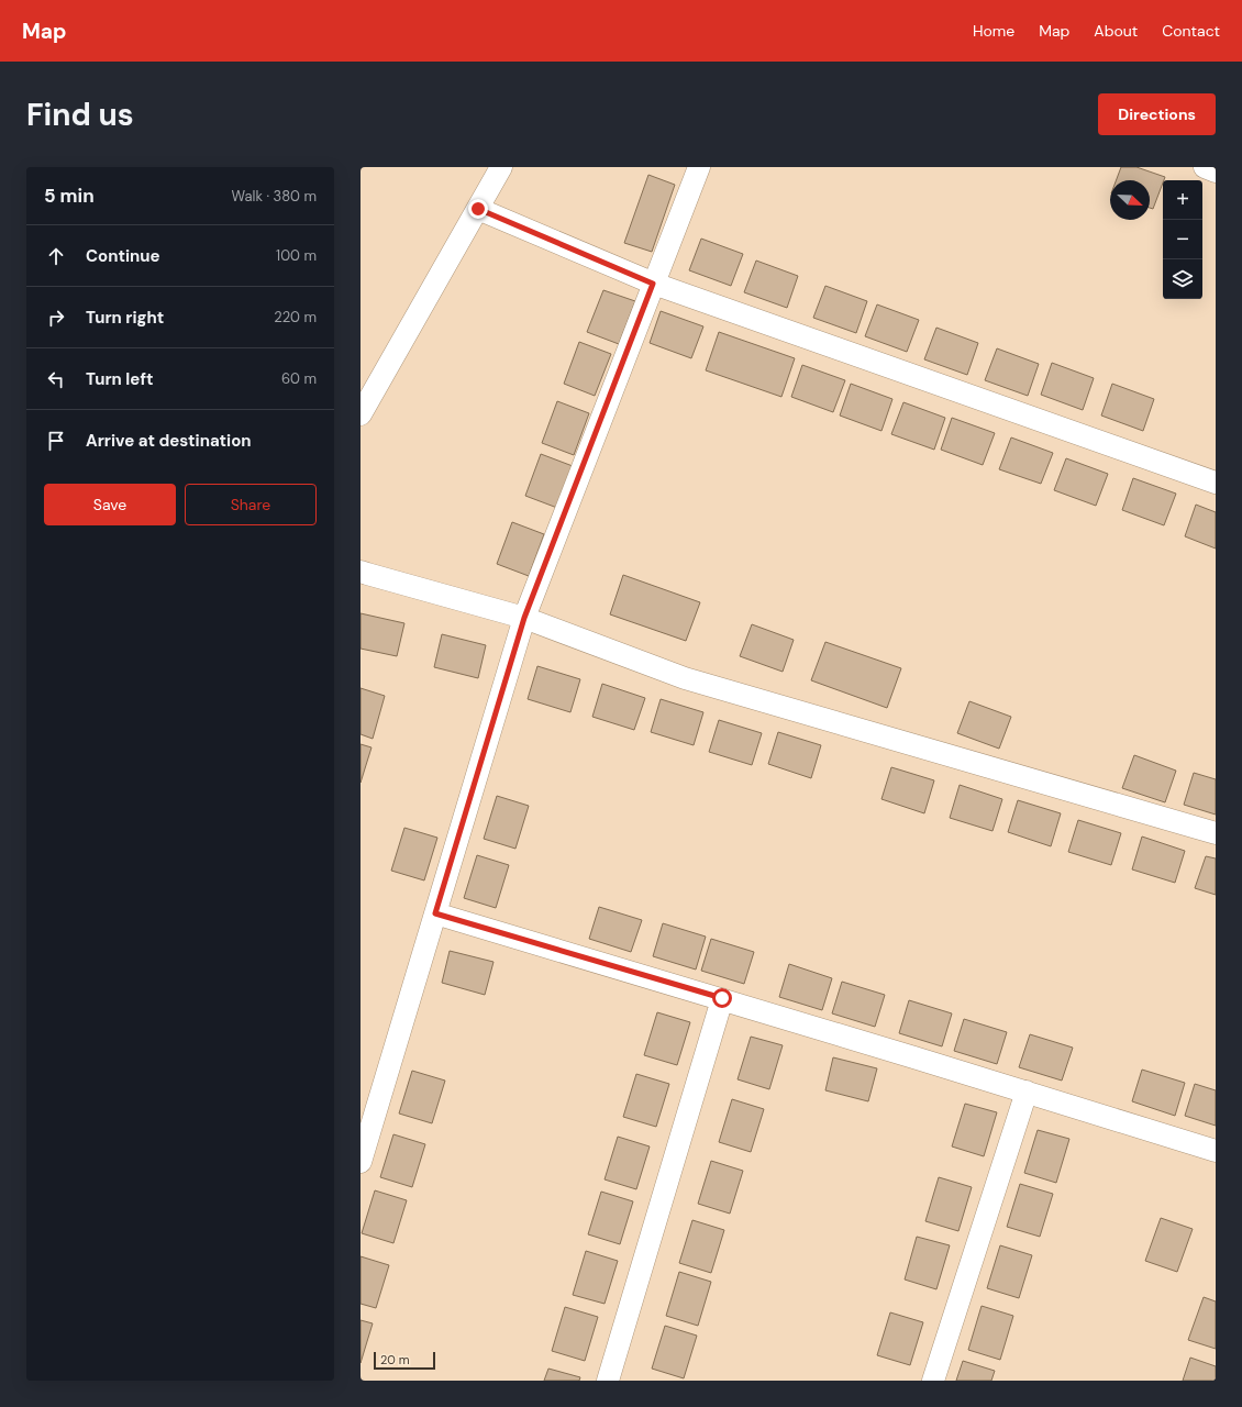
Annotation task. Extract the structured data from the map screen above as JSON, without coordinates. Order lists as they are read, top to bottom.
{
  "scale_bar": "20 m",
  "north": "bottom right",
  "page": {
    "header": "Map",
    "nav": [
      "Home",
      "Map",
      "About",
      "Contact"
    ],
    "buttons": [
      "Directions",
      ["Save", "Share"]
    ],
    "title": "Find us",
    "heading": ["5 min", "Walk · 380 m"],
    "map_buttons": ["+", "−"],
    "list": [
      ["Continue", "100 m"],
      ["Turn right", "220 m"],
      ["Turn left", "60 m"],
      "Arrive at destination"
    ],
    "scale": "20 m"
  }
}
